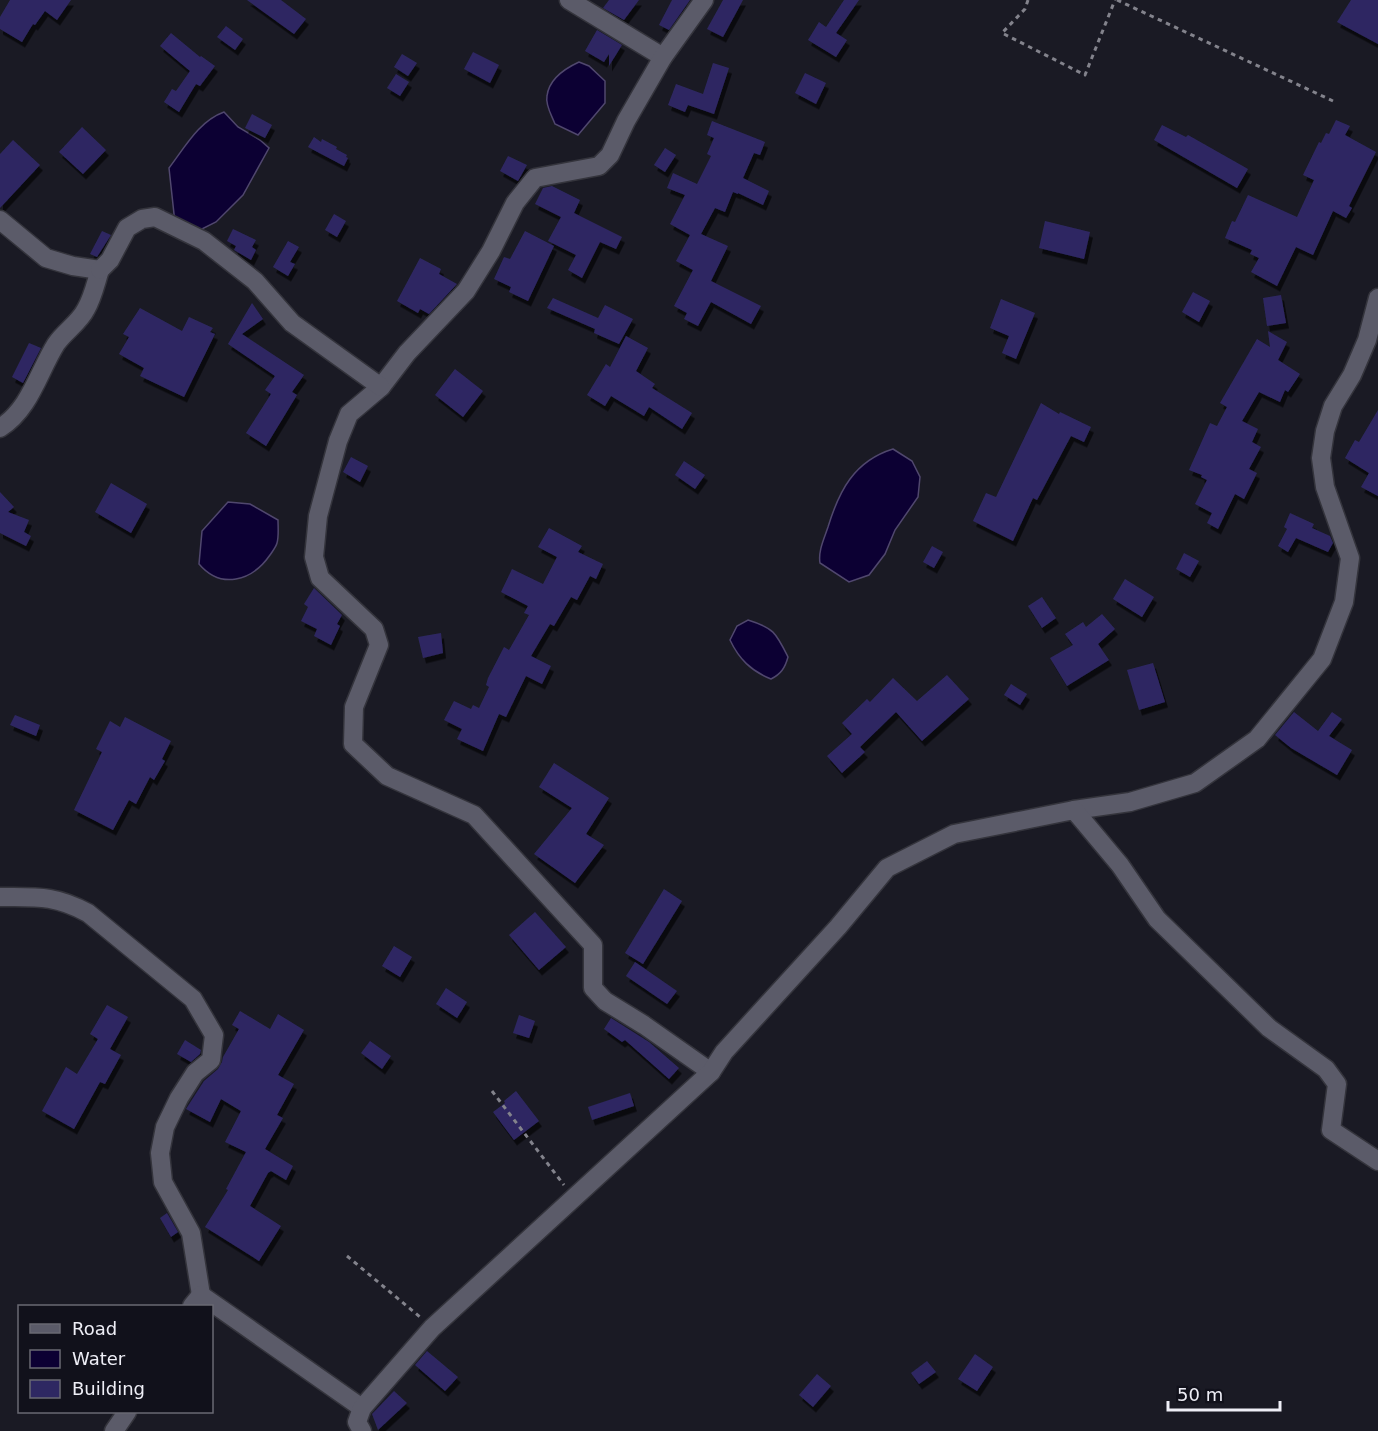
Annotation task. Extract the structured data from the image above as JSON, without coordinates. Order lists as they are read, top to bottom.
{
  "legend": ["Road", "Water", "Building"],
  "scale_bar": "50 m"
}
